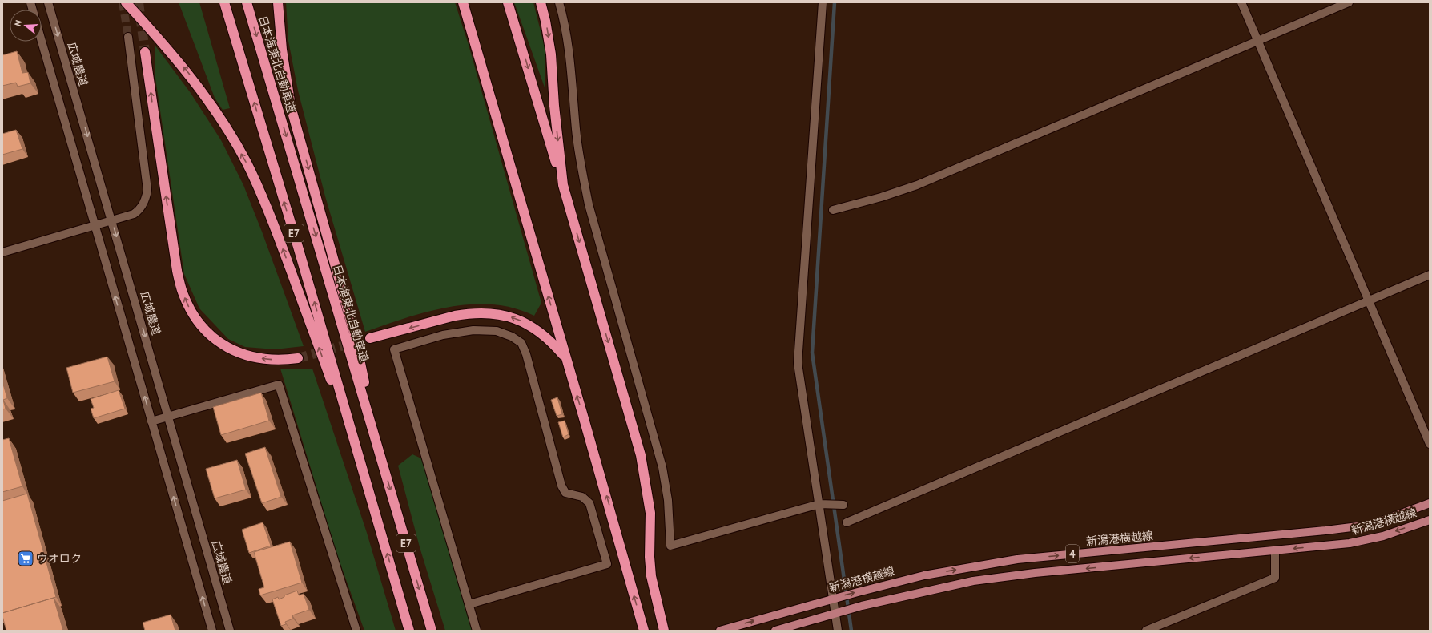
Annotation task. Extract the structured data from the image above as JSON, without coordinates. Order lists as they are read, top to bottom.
{
  "streets": {
    "highway": ["日本海東北自動車道", "E7"],
    "main road": ["新潟港横越線", "4"],
    "street": ["広域農道"]
  },
  "places": {
    "supermarket": ["ウオロク"]
  },
  "north": "left"
}
